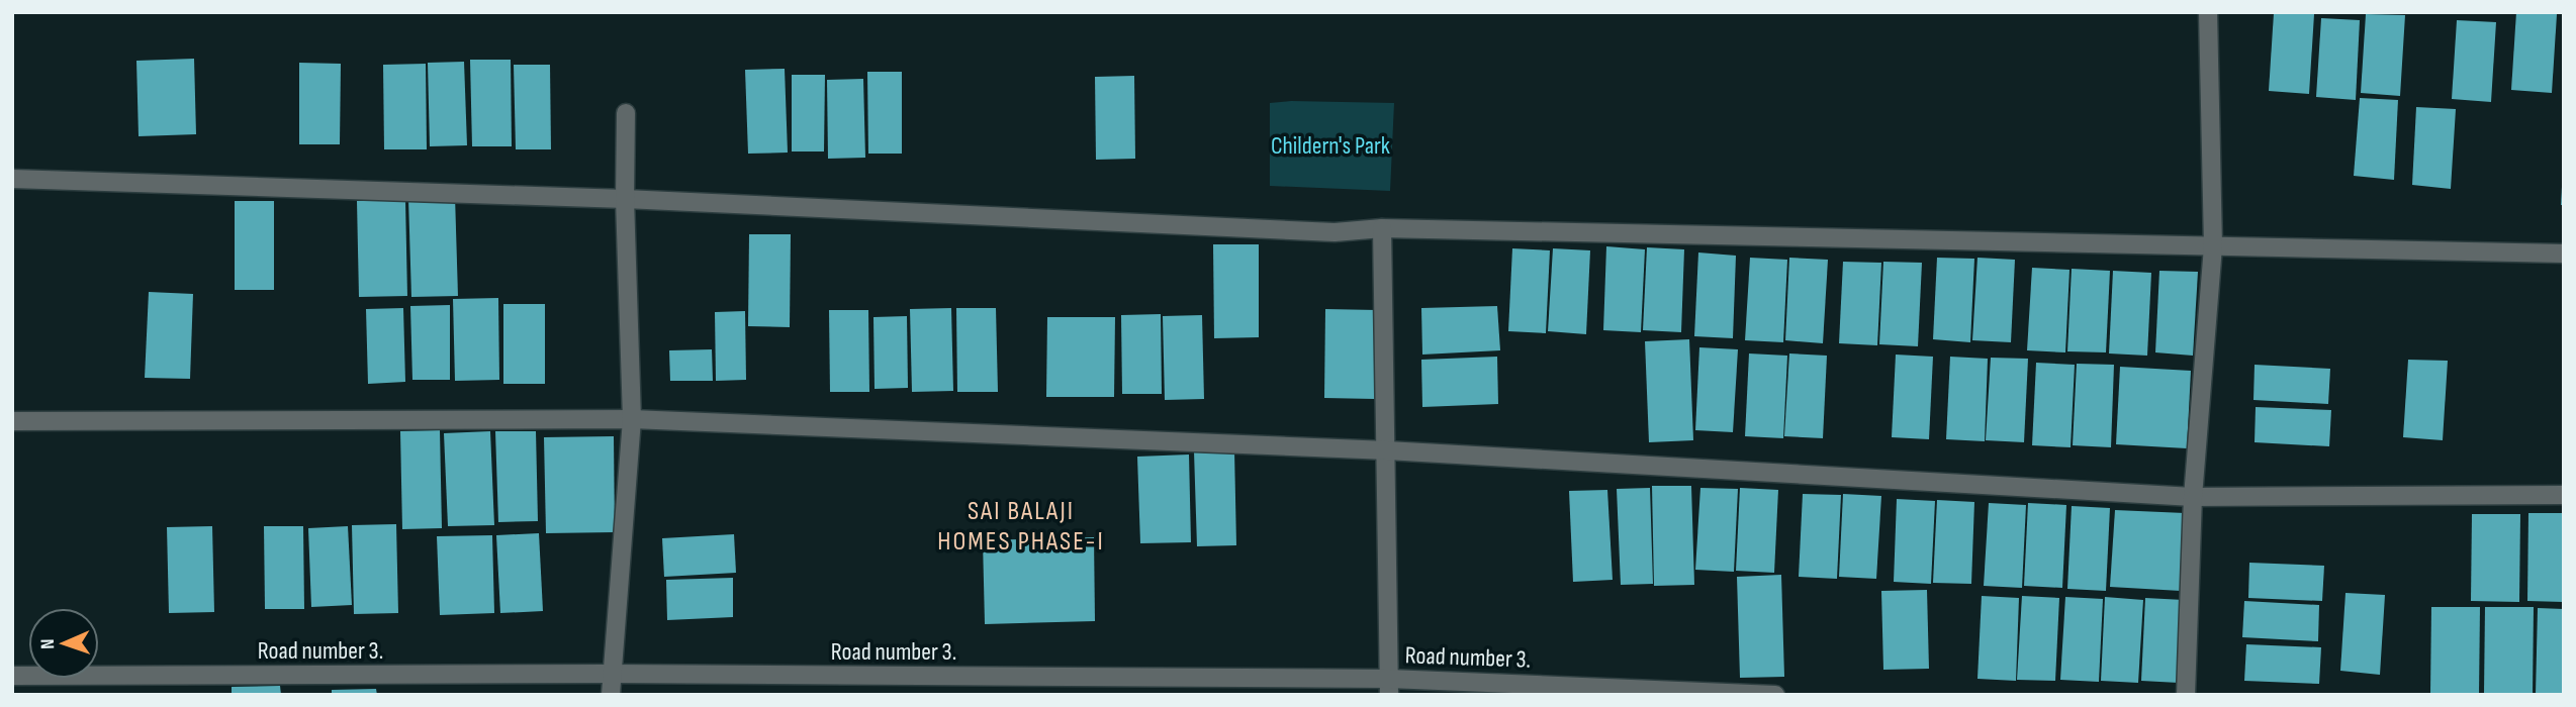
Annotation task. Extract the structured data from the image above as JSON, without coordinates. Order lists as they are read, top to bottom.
{
  "streets": {
    "street": ["Road number 3."]
  },
  "districts": ["SAI BALAJI HOMES PHASE-I"],
  "parks": ["Childern's Park"],
  "north": "left"
}
